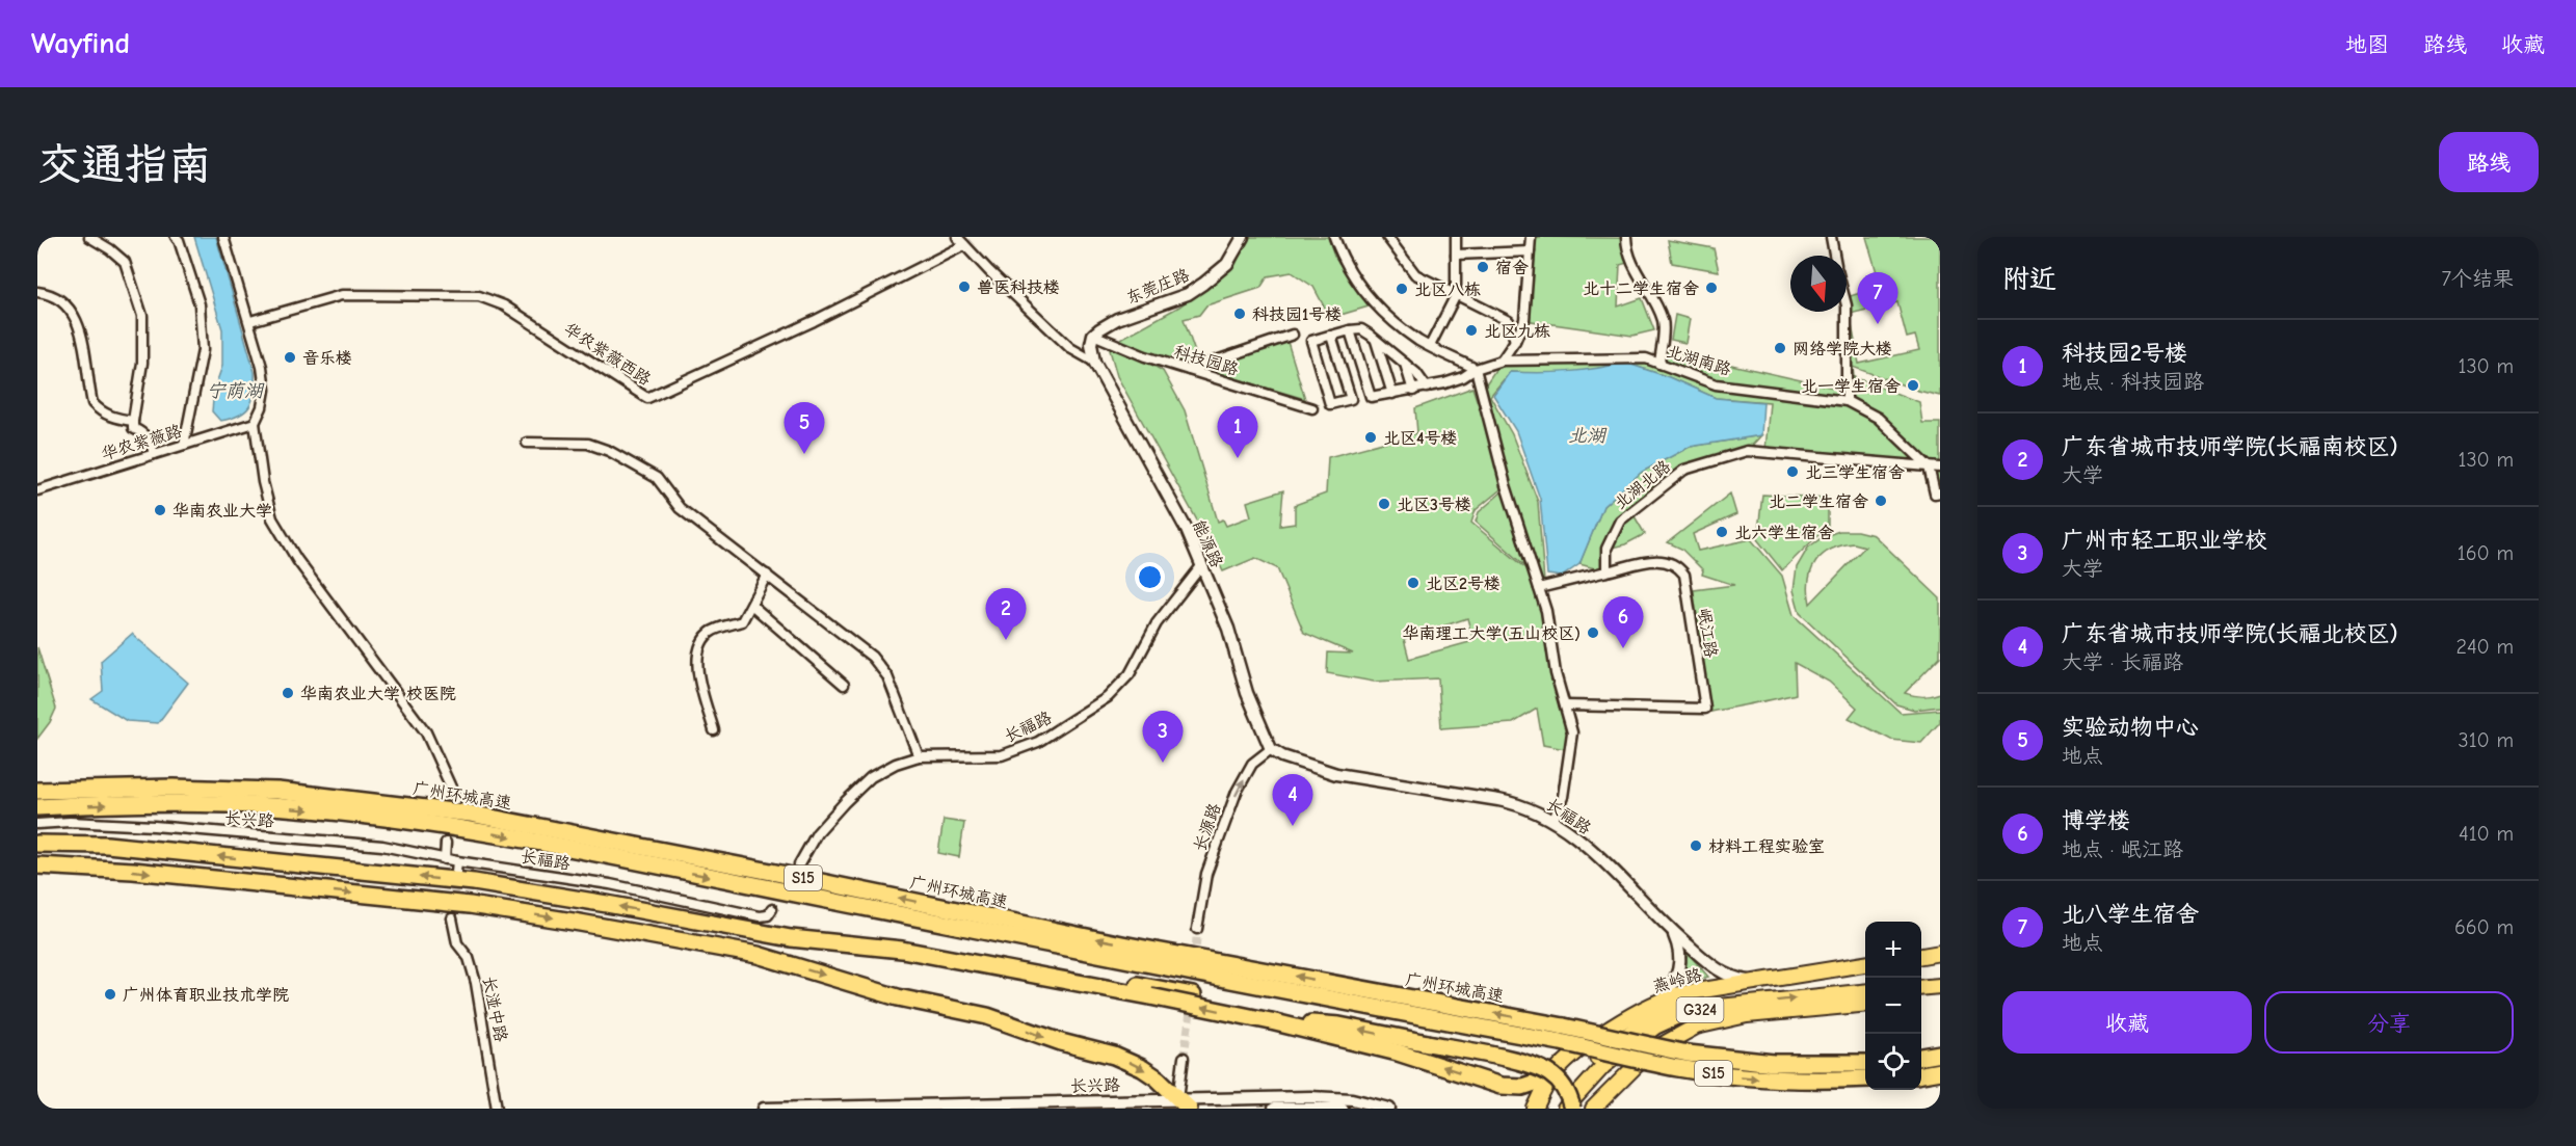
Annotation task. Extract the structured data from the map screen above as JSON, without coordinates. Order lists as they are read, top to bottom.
{
  "streets": {
    "highway": [
      "广州环城高速",
      "S15",
      "燕岭路",
      "G324"
    ],
    "street": [
      "东莞庄路",
      "华农紫薇西路",
      "科技园路",
      "北湖南路",
      "华农紫薇路",
      "北湖北路",
      "能源路",
      "岷江路",
      "长福路",
      "长兴路",
      "长源路",
      "长湴中路"
    ]
  },
  "crossings": [
    ["东莞庄路", "科技园路"],
    ["北湖南路", "北湖北路"],
    ["北湖北路", "岷江路"],
    ["能源路", "长福路"],
    ["能源路", "长源路"],
    ["长福路", "长兴路"],
    ["长福路", "长源路"],
    ["长福路", "燕岭路"]
  ],
  "one_way": ["长源路"],
  "water": ["宁荫湖", "北湖"],
  "places": [
    "宿舍",
    "兽医科技楼",
    "北十二学生宿舍",
    "北区八栋",
    "科技园1号楼",
    "北区九栋",
    "网络学院大楼",
    "音乐楼",
    "北一学生宿舍",
    "北区4号楼",
    "北三学生宿舍",
    "北二学生宿舍",
    "北区3号楼",
    "华南农业大学",
    "北六学生宿舍",
    "北区2号楼",
    "华南理工大学(五山校区)",
    "华南农业大学 校医院",
    "材料工程实验室",
    "广州体育职业技术学院"
  ],
  "north": "bottom",
  "page": {
    "header": "Wayfind",
    "nav": ["地图", "路线", "收藏"],
    "buttons": [
      "路线",
      ["收藏", "分享"]
    ],
    "title": "交通指南",
    "heading": ["附近", "7个结果"],
    "pins": [
      "7",
      "5",
      "1",
      "2",
      "6",
      "3",
      "4"
    ],
    "list": [
      {
        "mark": "1",
        "name": "科技园2号楼",
        "note": "地点 · 科技园路",
        "value": "130 m"
      },
      {
        "mark": "2",
        "name": "广东省城市技师学院(长福南校区)",
        "note": "大学",
        "value": "130 m"
      },
      {
        "mark": "3",
        "name": "广州市轻工职业学校",
        "note": "大学",
        "value": "160 m"
      },
      {
        "mark": "4",
        "name": "广东省城市技师学院(长福北校区)",
        "note": "大学 · 长福路",
        "value": "240 m"
      },
      {
        "mark": "5",
        "name": "实验动物中心",
        "note": "地点",
        "value": "310 m"
      },
      {
        "mark": "6",
        "name": "博学楼",
        "note": "地点 · 岷江路",
        "value": "410 m"
      },
      {
        "mark": "7",
        "name": "北八学生宿舍",
        "note": "地点",
        "value": "660 m"
      }
    ],
    "map_buttons": ["+", "−"]
  }
}
